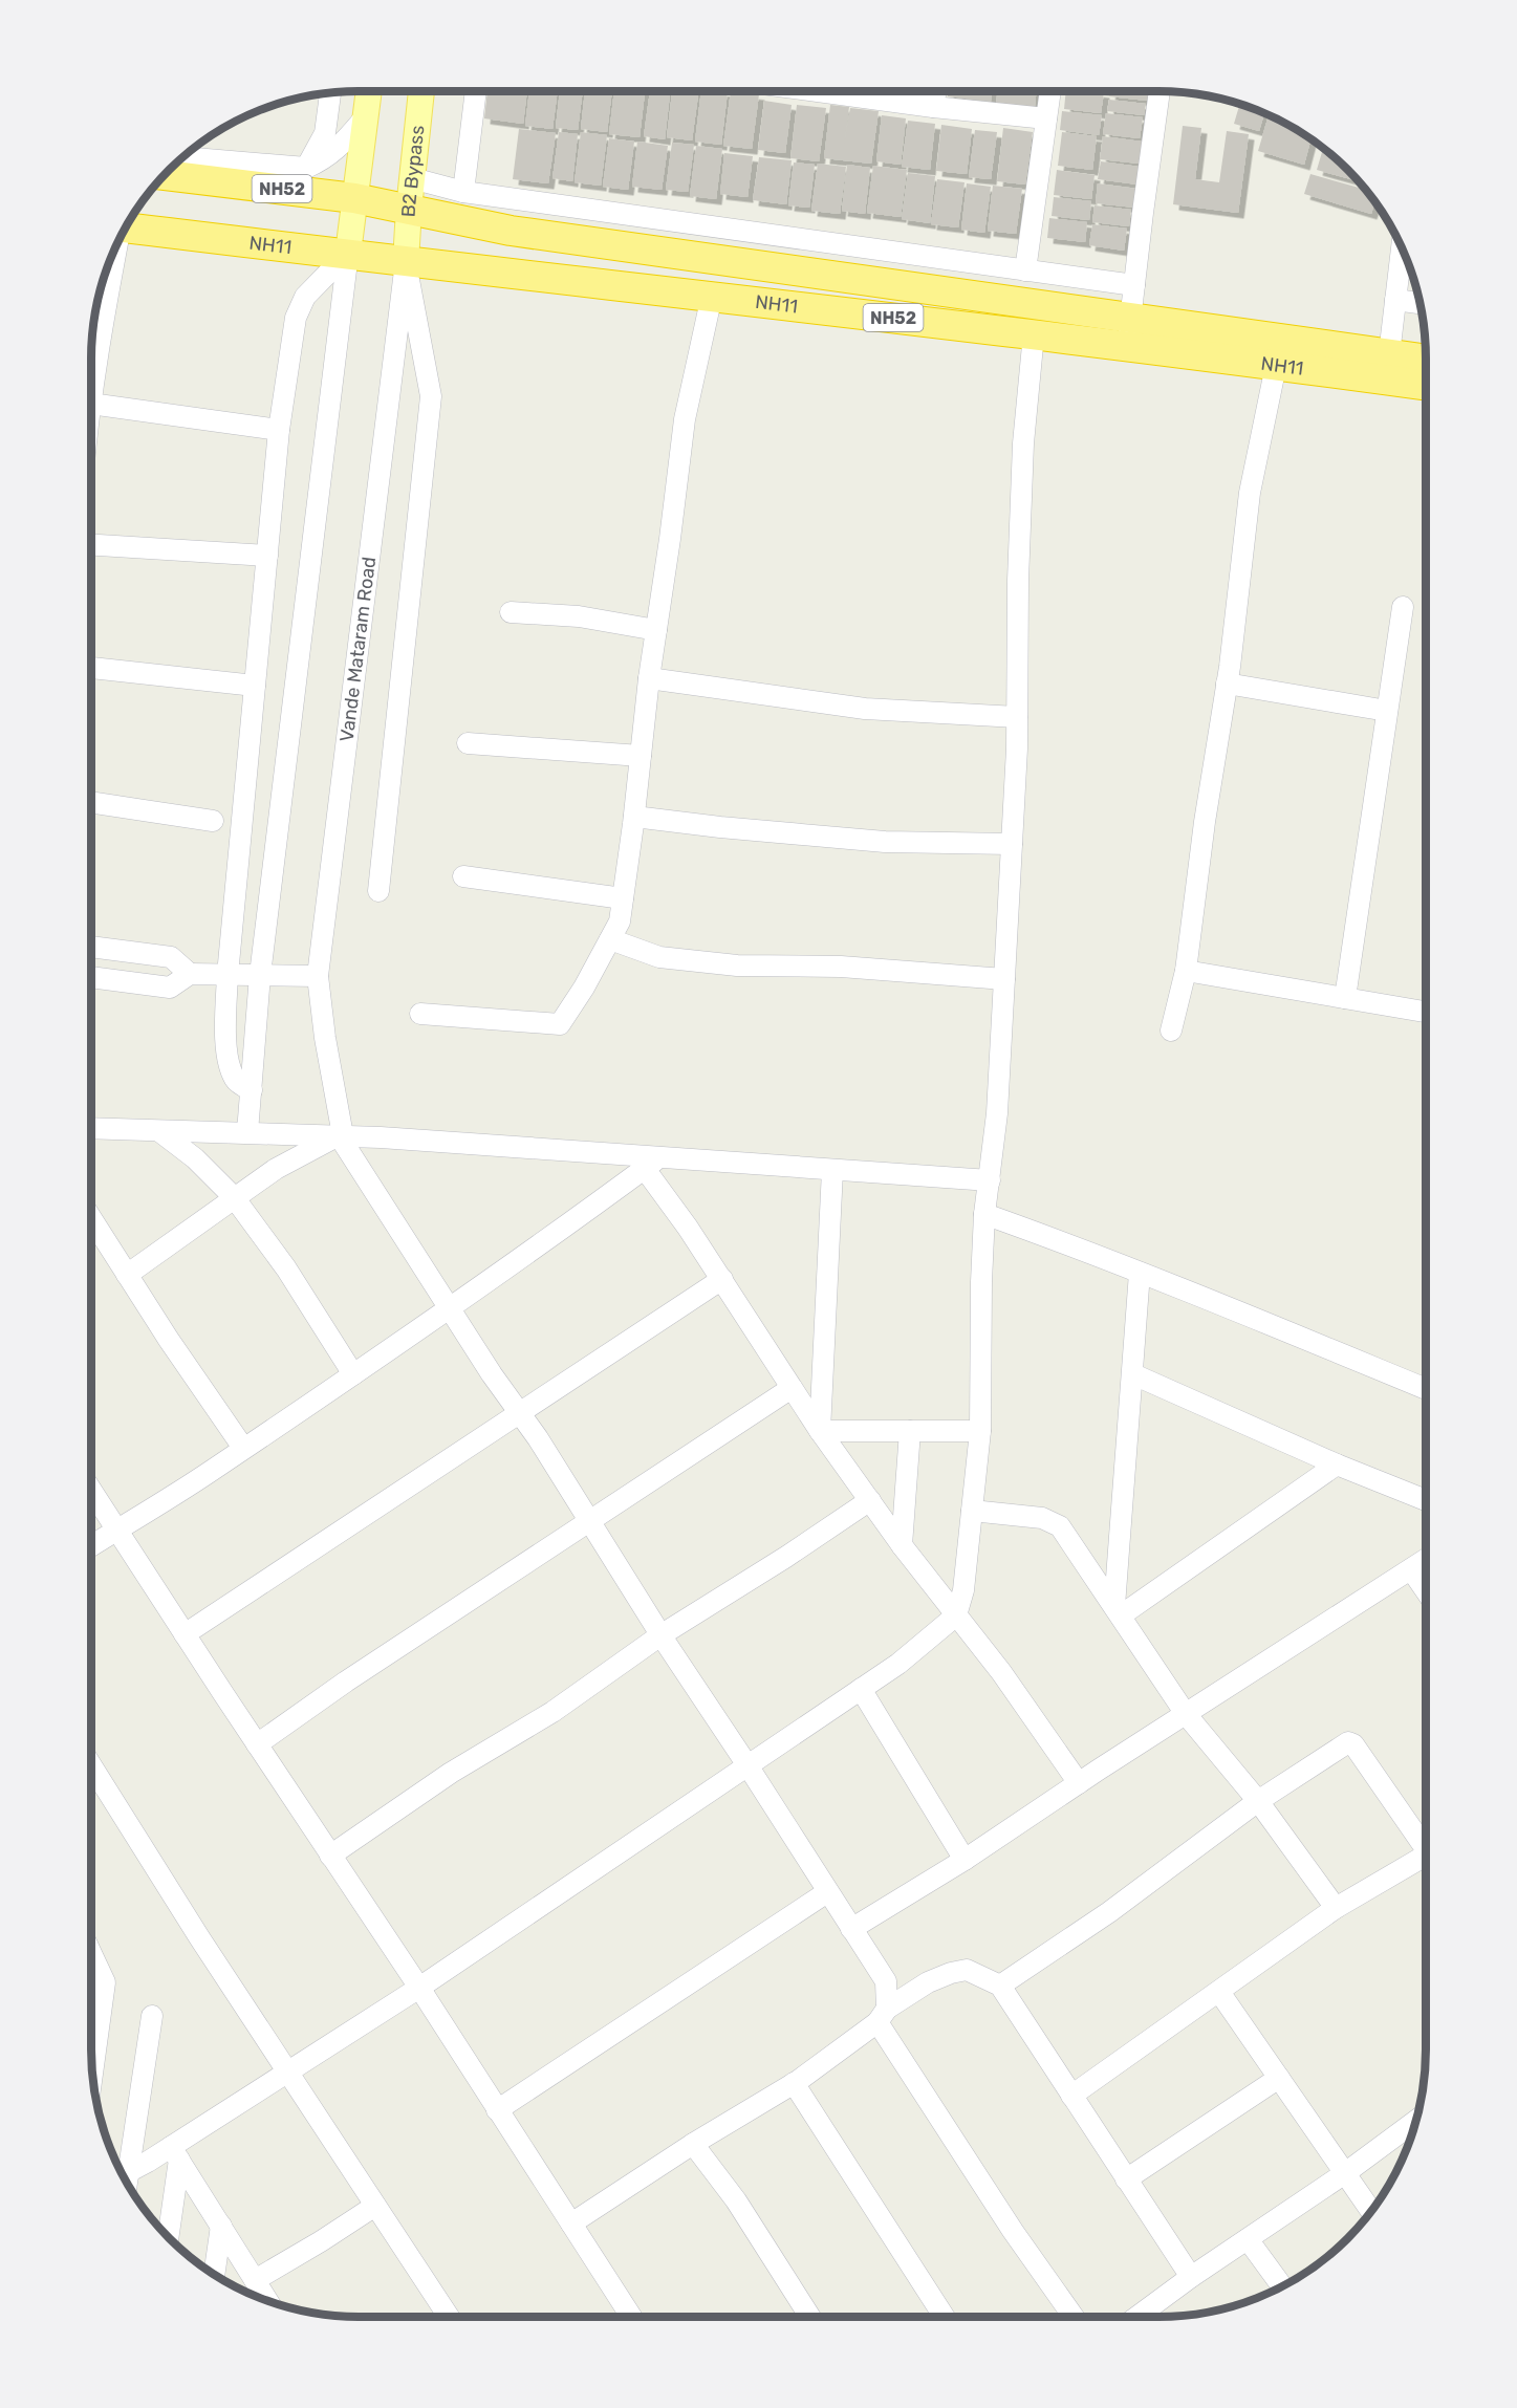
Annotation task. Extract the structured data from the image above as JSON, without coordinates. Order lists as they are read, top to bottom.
{
  "streets": {
    "highway": ["NH52", "NH11"],
    "main road": ["B2 Bypass"],
    "street": ["Vande Mataram Road"]
  },
  "crossings": [
    ["B2 Bypass", "NH52"],
    ["B2 Bypass", "NH11"],
    ["B2 Bypass", "Vande Mataram Road"],
    ["NH52", "NH11"],
    ["NH11", "Vande Mataram Road"]
  ]
}
